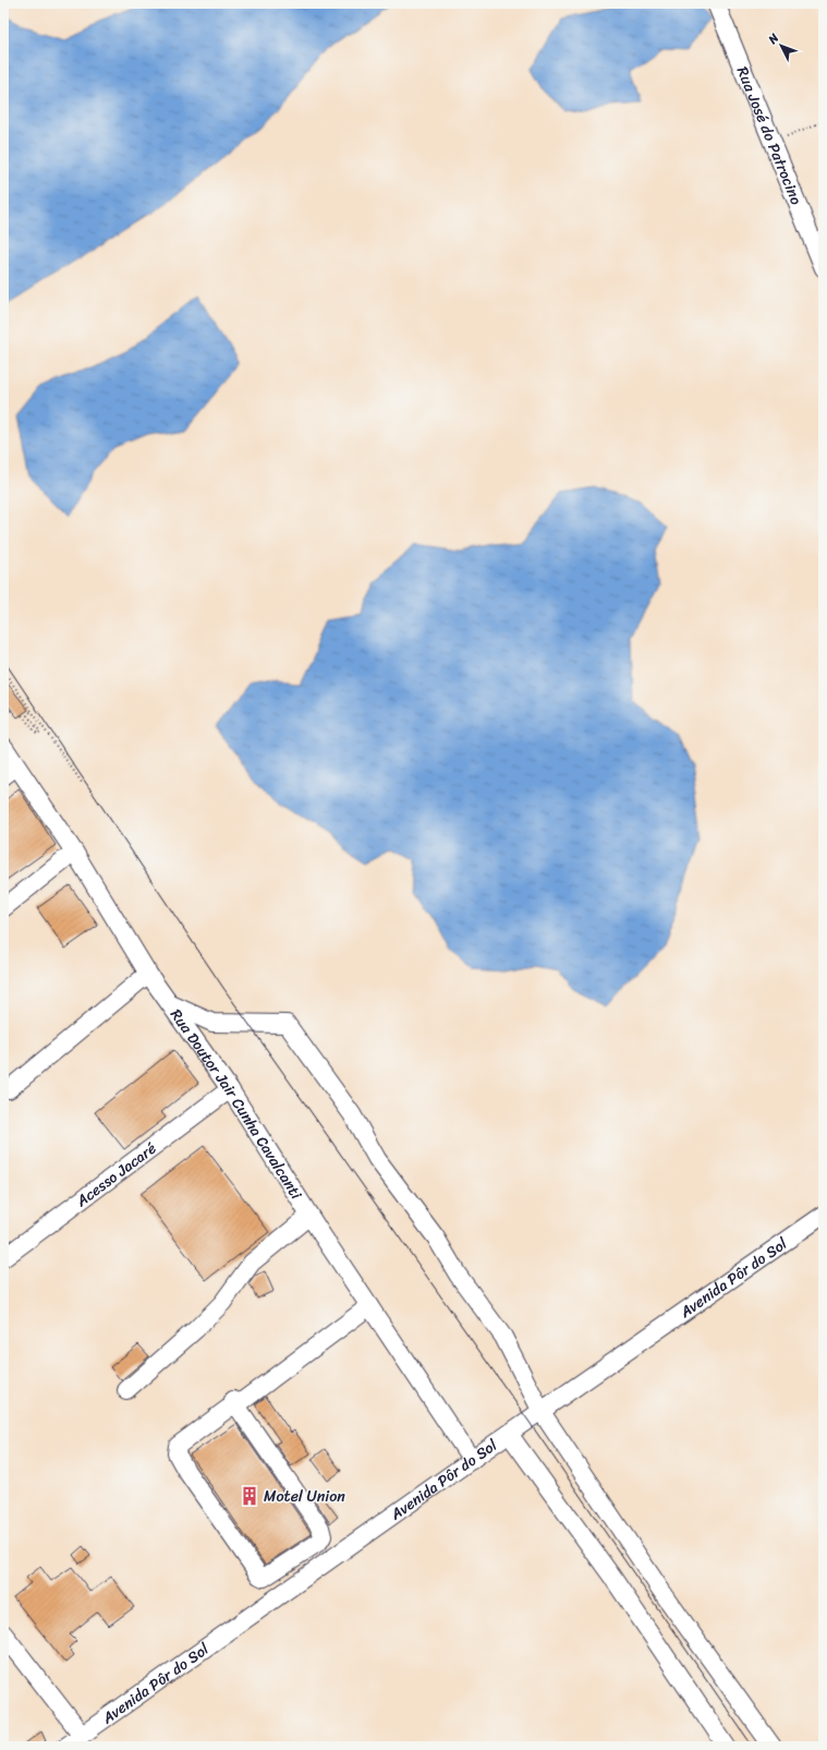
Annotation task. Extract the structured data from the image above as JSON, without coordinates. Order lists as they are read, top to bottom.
{
  "streets": {
    "street": [
      "Rua José do Patrocino",
      "Rua Doutor Jair Cunha Cavalcanti",
      "Acesso Jacaré",
      "Avenida Pôr do Sol"
    ]
  },
  "crossings": [
    ["Rua Doutor Jair Cunha Cavalcanti", "Acesso Jacaré"],
    ["Rua Doutor Jair Cunha Cavalcanti", "Avenida Pôr do Sol"]
  ],
  "places": {
    "building": ["Motel Union"]
  },
  "north": "top left"
}
